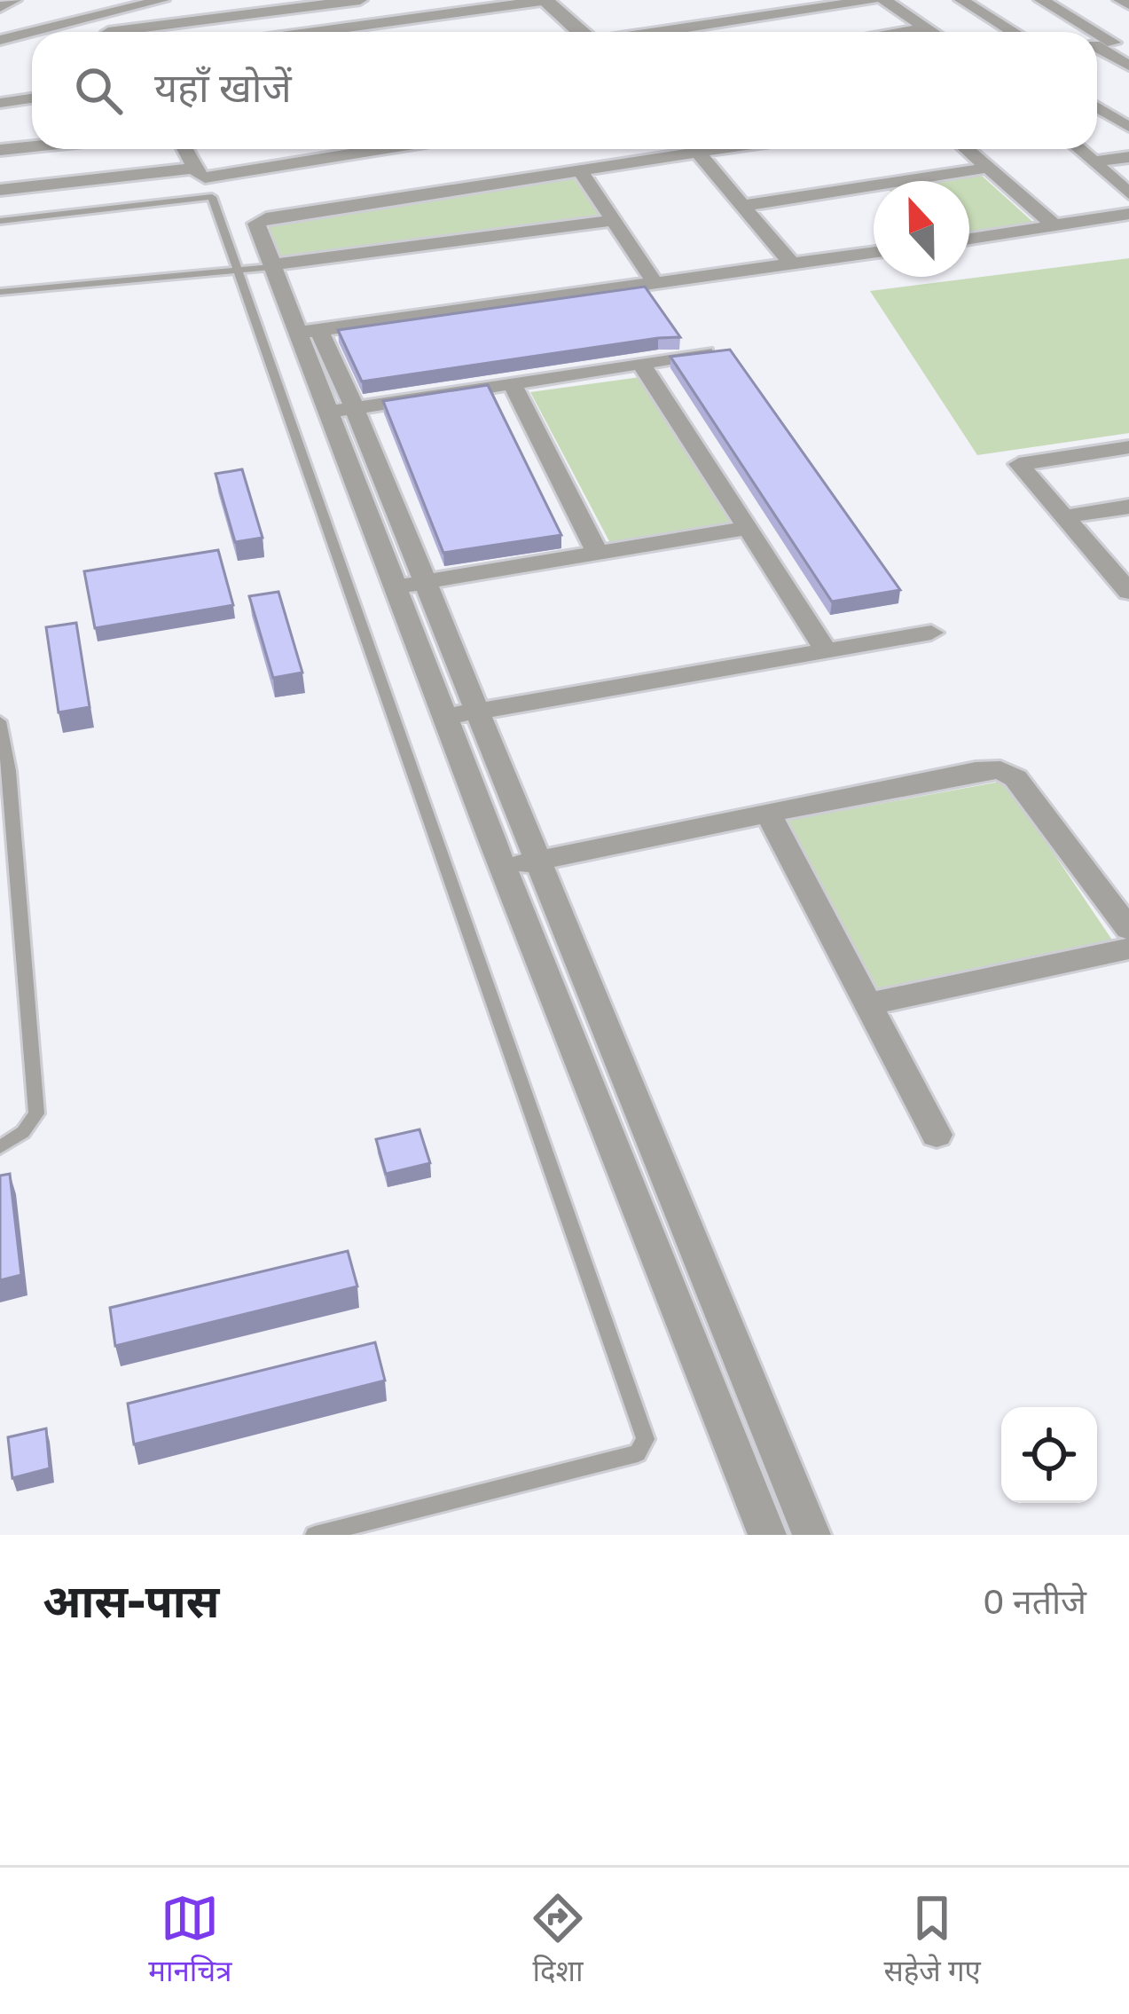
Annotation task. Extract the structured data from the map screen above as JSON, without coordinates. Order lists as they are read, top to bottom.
{
  "north": "top",
  "page": {
    "search": "यहाँ खोजें",
    "heading": ["आस-पास", "0 नतीजे"],
    "nav": ["मानचित्र", "दिशा", "सहेजे गए"]
  }
}
